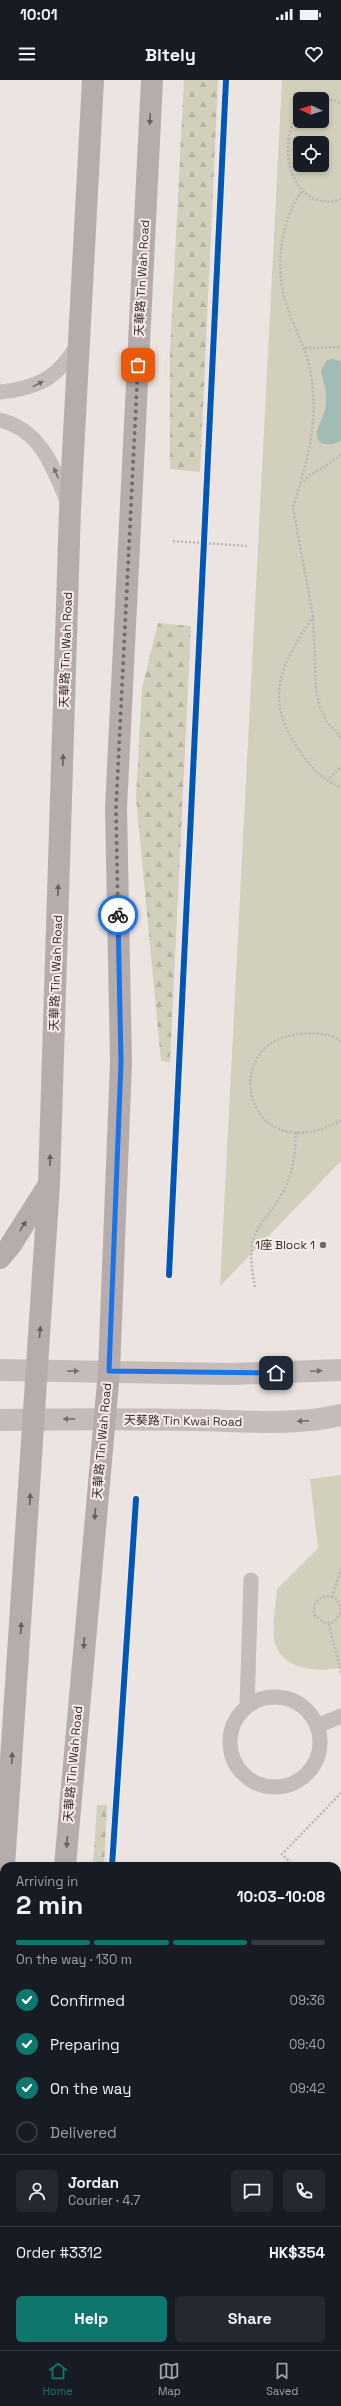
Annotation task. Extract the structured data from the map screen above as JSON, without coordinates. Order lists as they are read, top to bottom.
{
  "streets": {
    "main road": ["天華路 Tin Wah Road"],
    "street": ["天葵路 Tin Kwai Road"]
  },
  "crossings": [
    ["天華路 Tin Wah Road", "天葵路 Tin Kwai Road"]
  ],
  "places": ["1座 Block 1"],
  "north": "left",
  "page": {
    "status": "10:01",
    "header": "Bitely",
    "heading": ["2 min", "Arriving in", "10:03–10:08"],
    "panel": [
      "Jordan",
      "Courier · 4.7",
      "Order #3312",
      "HK$354"
    ],
    "bar": "On the way · 130 m",
    "list": [
      ["Confirmed", "09:36"],
      ["Preparing", "09:40"],
      ["On the way", "09:42"],
      "Delivered"
    ],
    "buttons": ["Help", "Share"],
    "tabs": ["Home", "Map", "Saved"]
  }
}
